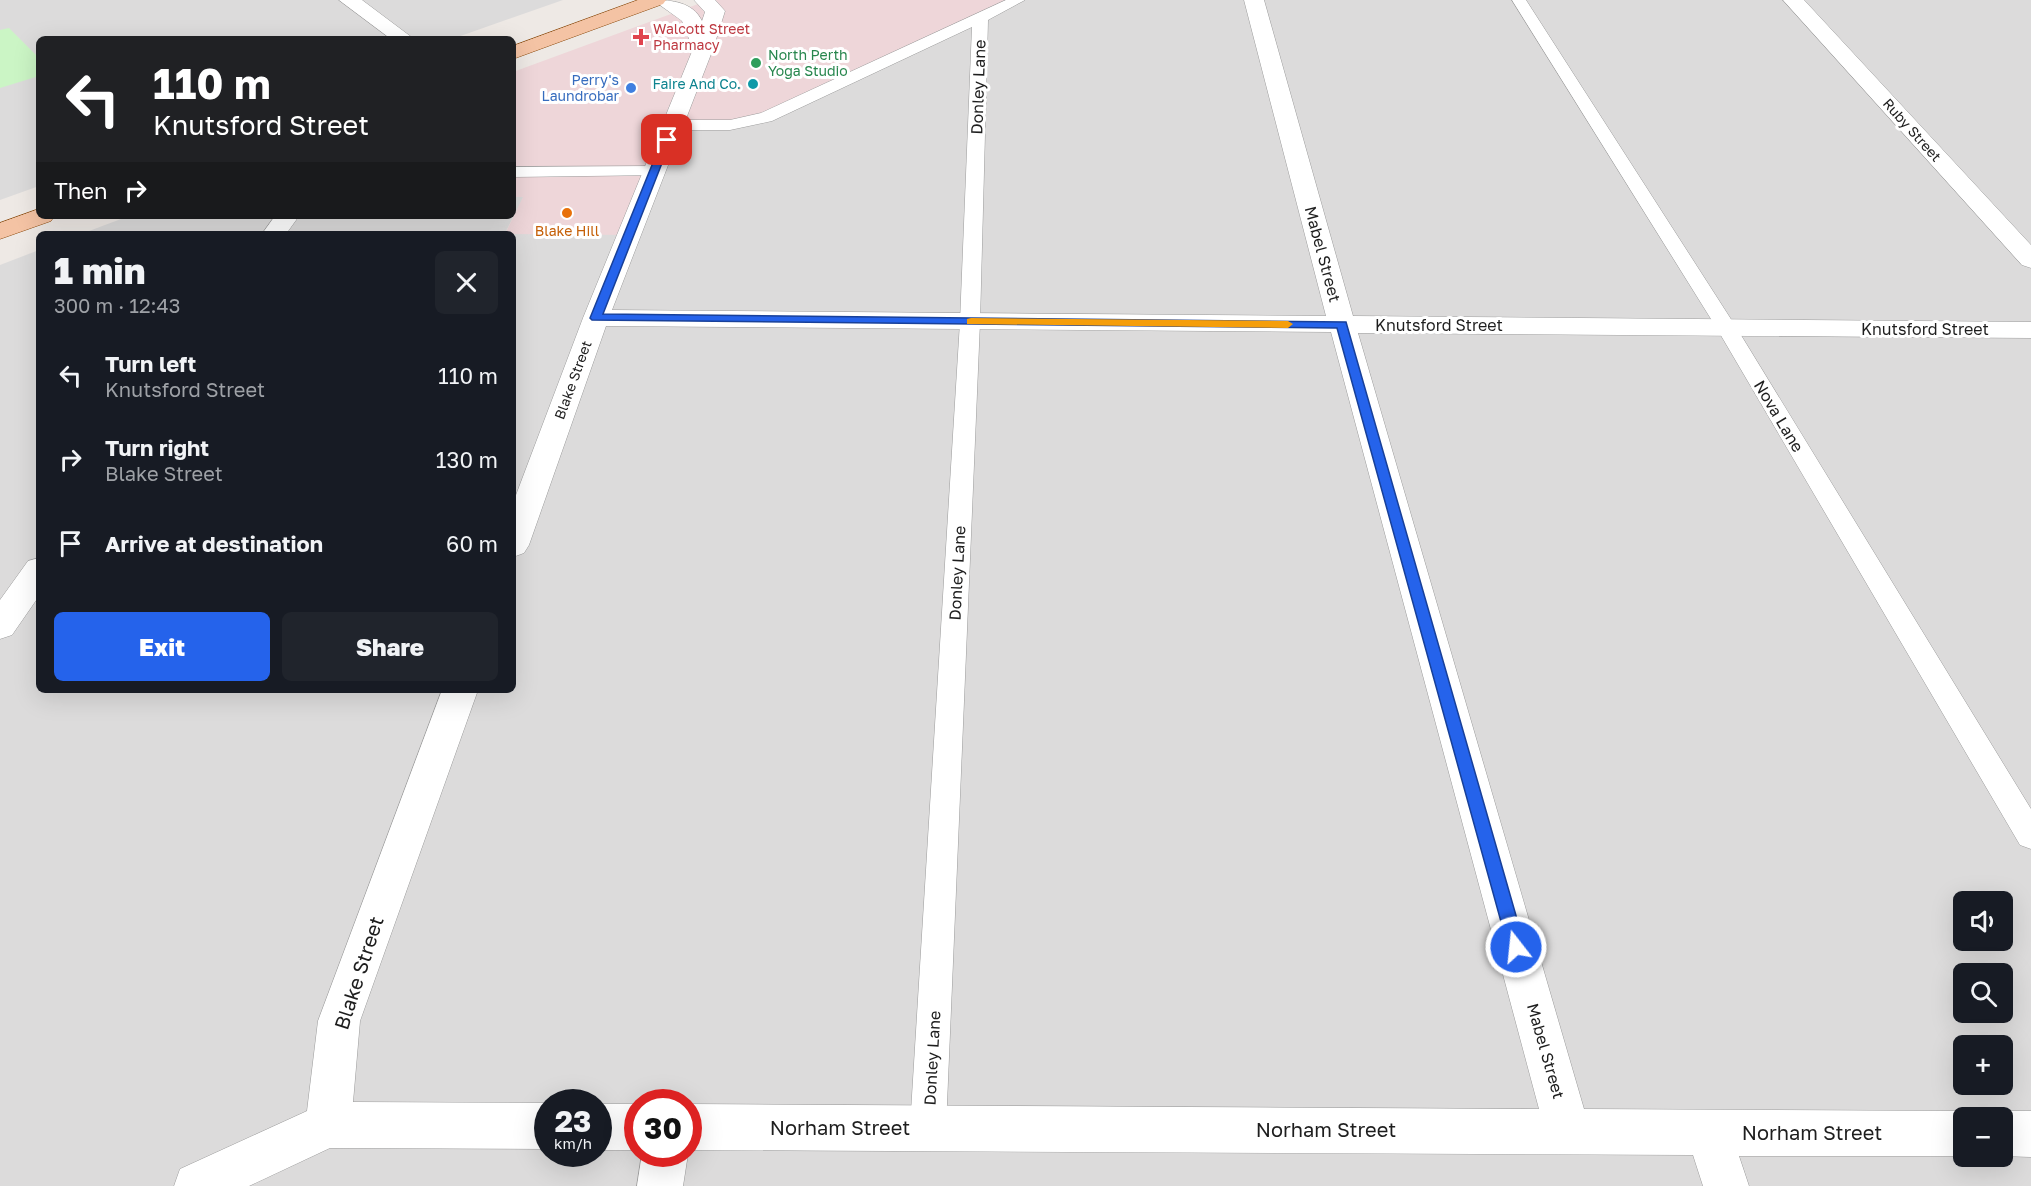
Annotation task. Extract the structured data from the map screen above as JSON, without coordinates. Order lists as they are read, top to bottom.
{
  "streets": {
    "street": [
      "Ruby Street",
      "Mabel Street",
      "Knutsford Street",
      "Blake Street",
      "Norham Street"
    ],
    "lane": ["Donley Lane", "Nova Lane"]
  },
  "crossings": [
    ["Donley Lane", "Knutsford Street"],
    ["Donley Lane", "Norham Street"],
    ["Mabel Street", "Knutsford Street"],
    ["Mabel Street", "Norham Street"],
    ["Knutsford Street", "Blake Street"],
    ["Knutsford Street", "Nova Lane"]
  ],
  "places": {
    "health": ["Walcott Street Pharmacy"],
    "other": [
      "North Perth Yoga Studio",
      "Faire And Co.",
      "Perry's Laundrobar",
      "Blake Hill"
    ]
  },
  "page": {
    "turn": ["110 m", "Knutsford Street"],
    "then": "Then",
    "heading": ["1 min", "300 m · 12:43"],
    "list": [
      {
        "name": "Turn left",
        "note": "Knutsford Street",
        "value": "110 m"
      },
      {
        "name": "Turn right",
        "note": "Blake Street",
        "value": "130 m"
      },
      {
        "name": "Arrive at destination",
        "value": "60 m"
      }
    ],
    "buttons": ["Exit", "Share"],
    "map_buttons": ["+", "−"],
    "speed": "23 km/h",
    "limit": "30"
  }
}
